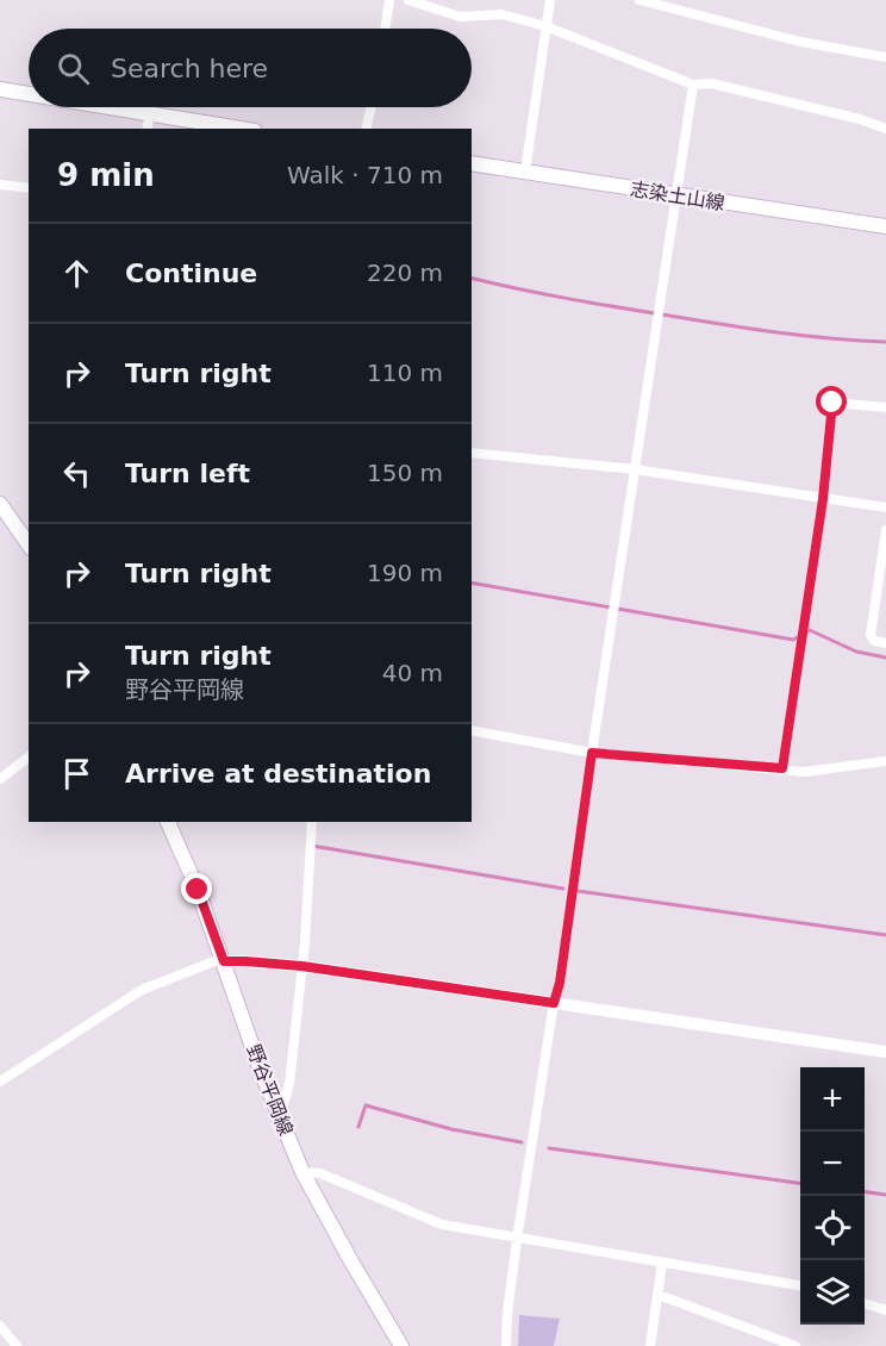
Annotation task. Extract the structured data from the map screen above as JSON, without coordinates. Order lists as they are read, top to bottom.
{
  "streets": {
    "main road": ["志染土山線", "野谷平岡線"]
  },
  "page": {
    "search": "Search here",
    "heading": ["9 min", "Walk · 710 m"],
    "list": [
      ["Continue", "220 m"],
      ["Turn right", "110 m"],
      ["Turn left", "150 m"],
      ["Turn right", "190 m"],
      ["Turn right", "野谷平岡線", "40 m"],
      "Arrive at destination"
    ],
    "map_buttons": ["+", "−"]
  }
}
